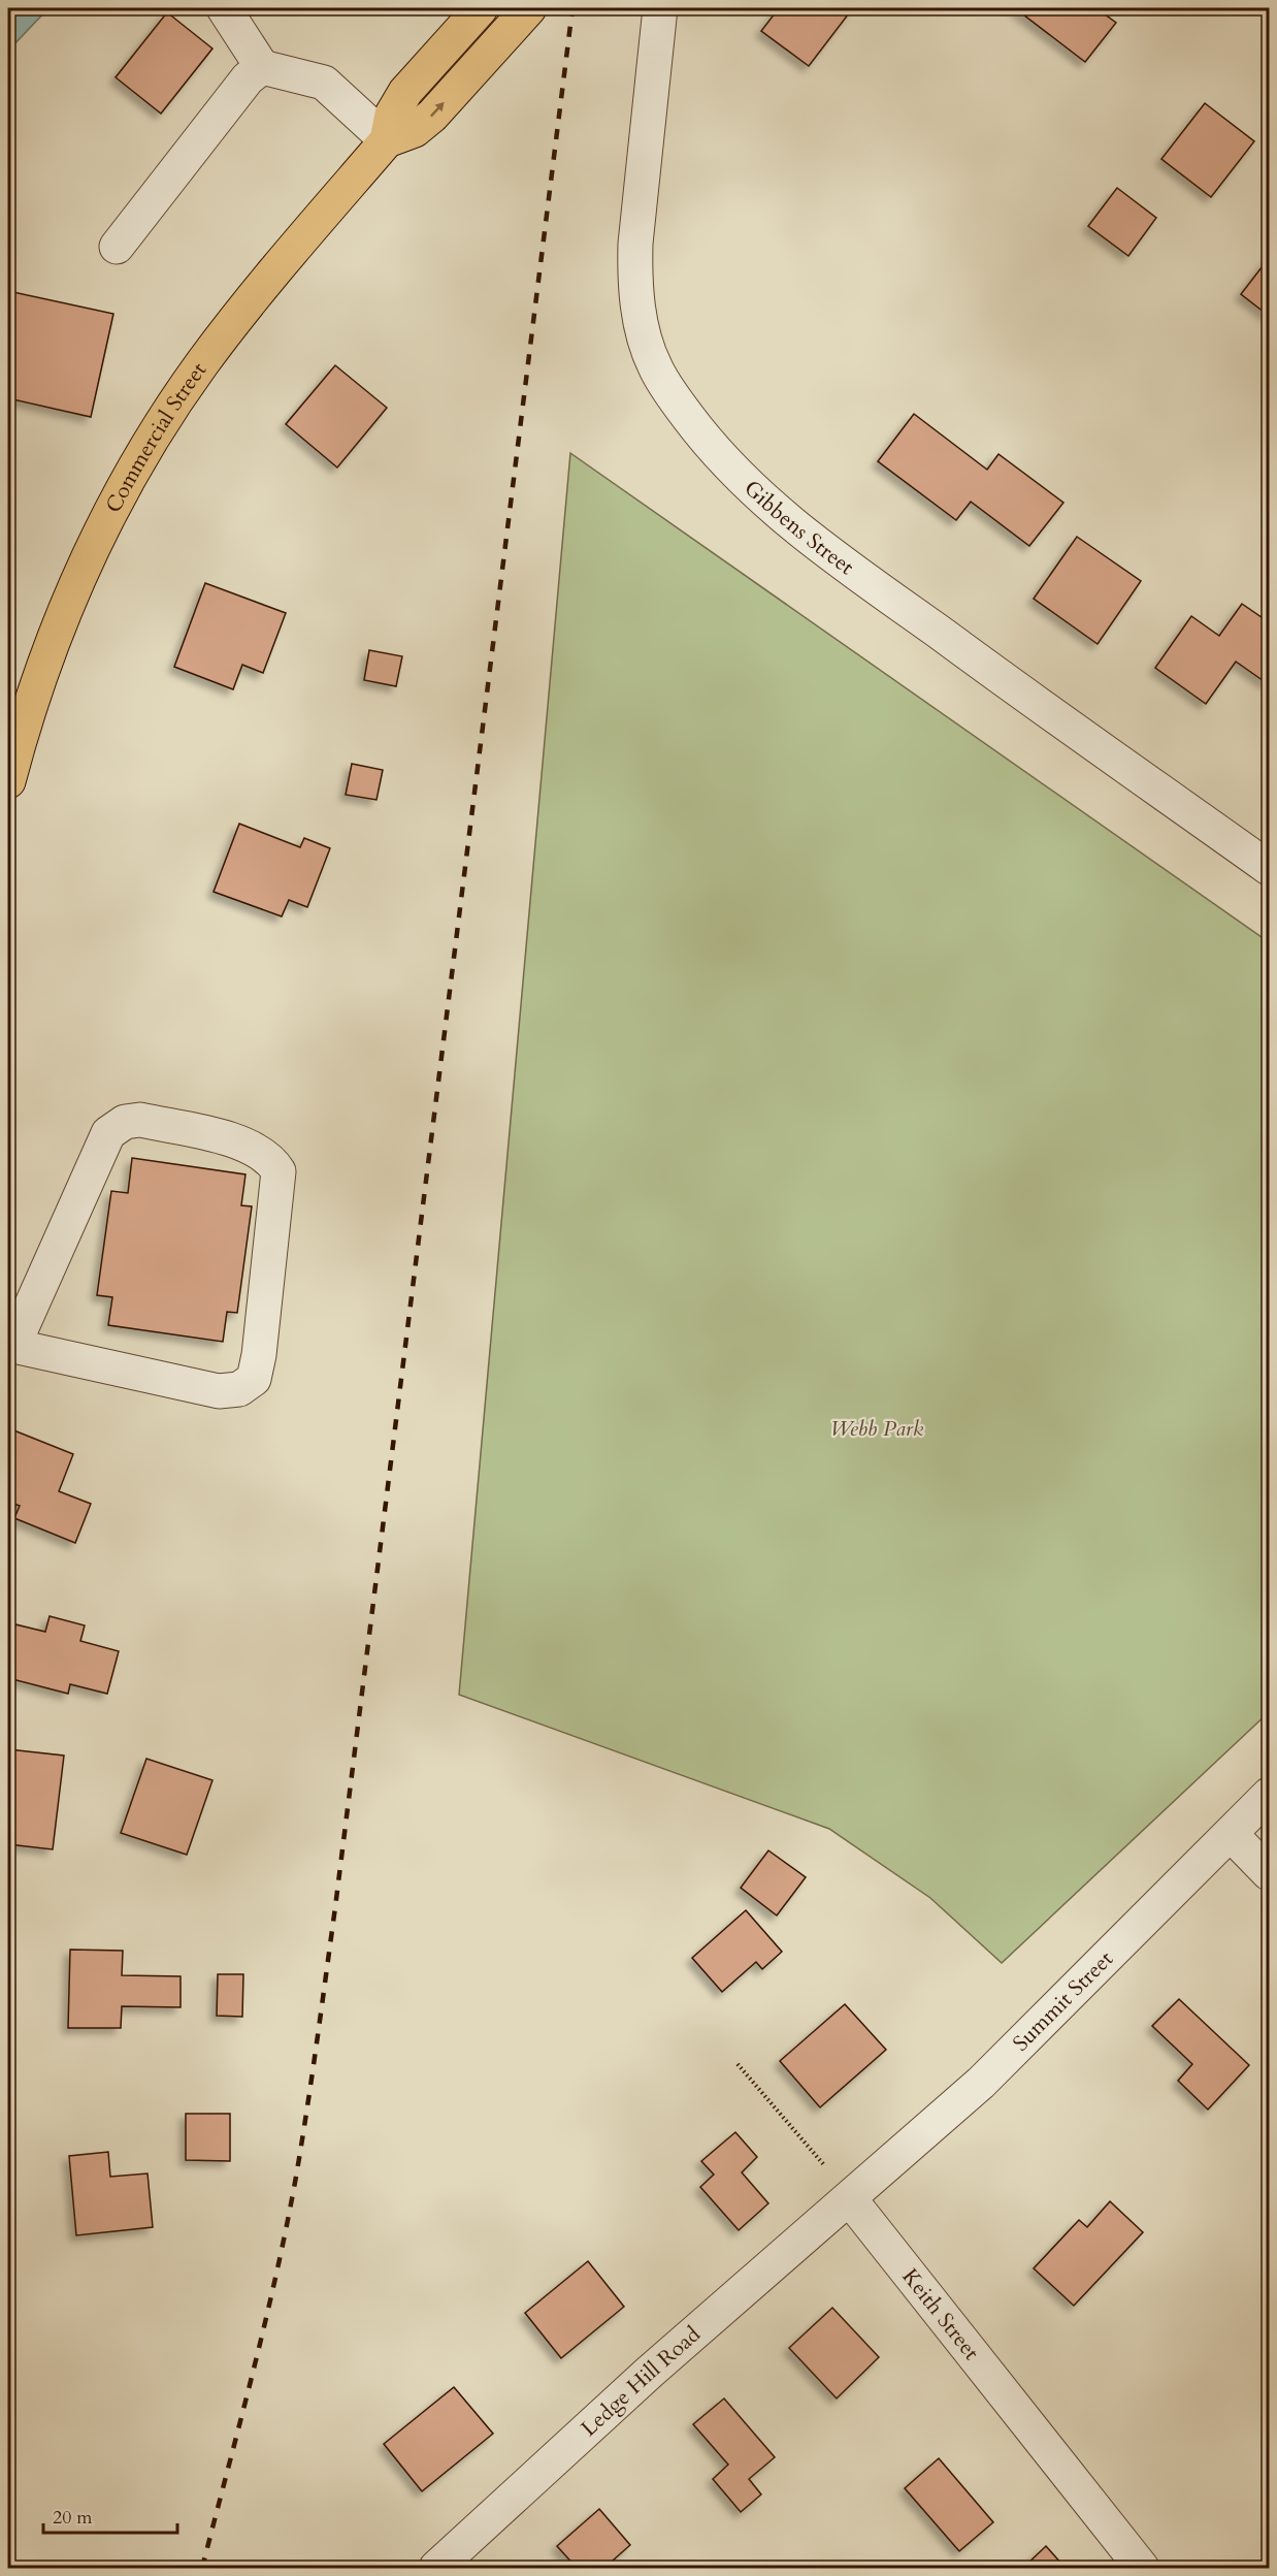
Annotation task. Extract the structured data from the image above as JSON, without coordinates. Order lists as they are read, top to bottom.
{
  "streets": {
    "main road": ["Commercial Street"],
    "street": [
      "Gibbens Street",
      "Summit Street",
      "Keith Street",
      "Ledge Hill Road"
    ]
  },
  "crossings": [
    ["Summit Street", "Keith Street"],
    ["Summit Street", "Ledge Hill Road"],
    ["Keith Street", "Ledge Hill Road"]
  ],
  "parks": ["Webb Park"],
  "scale_bar": "20 m"
}
